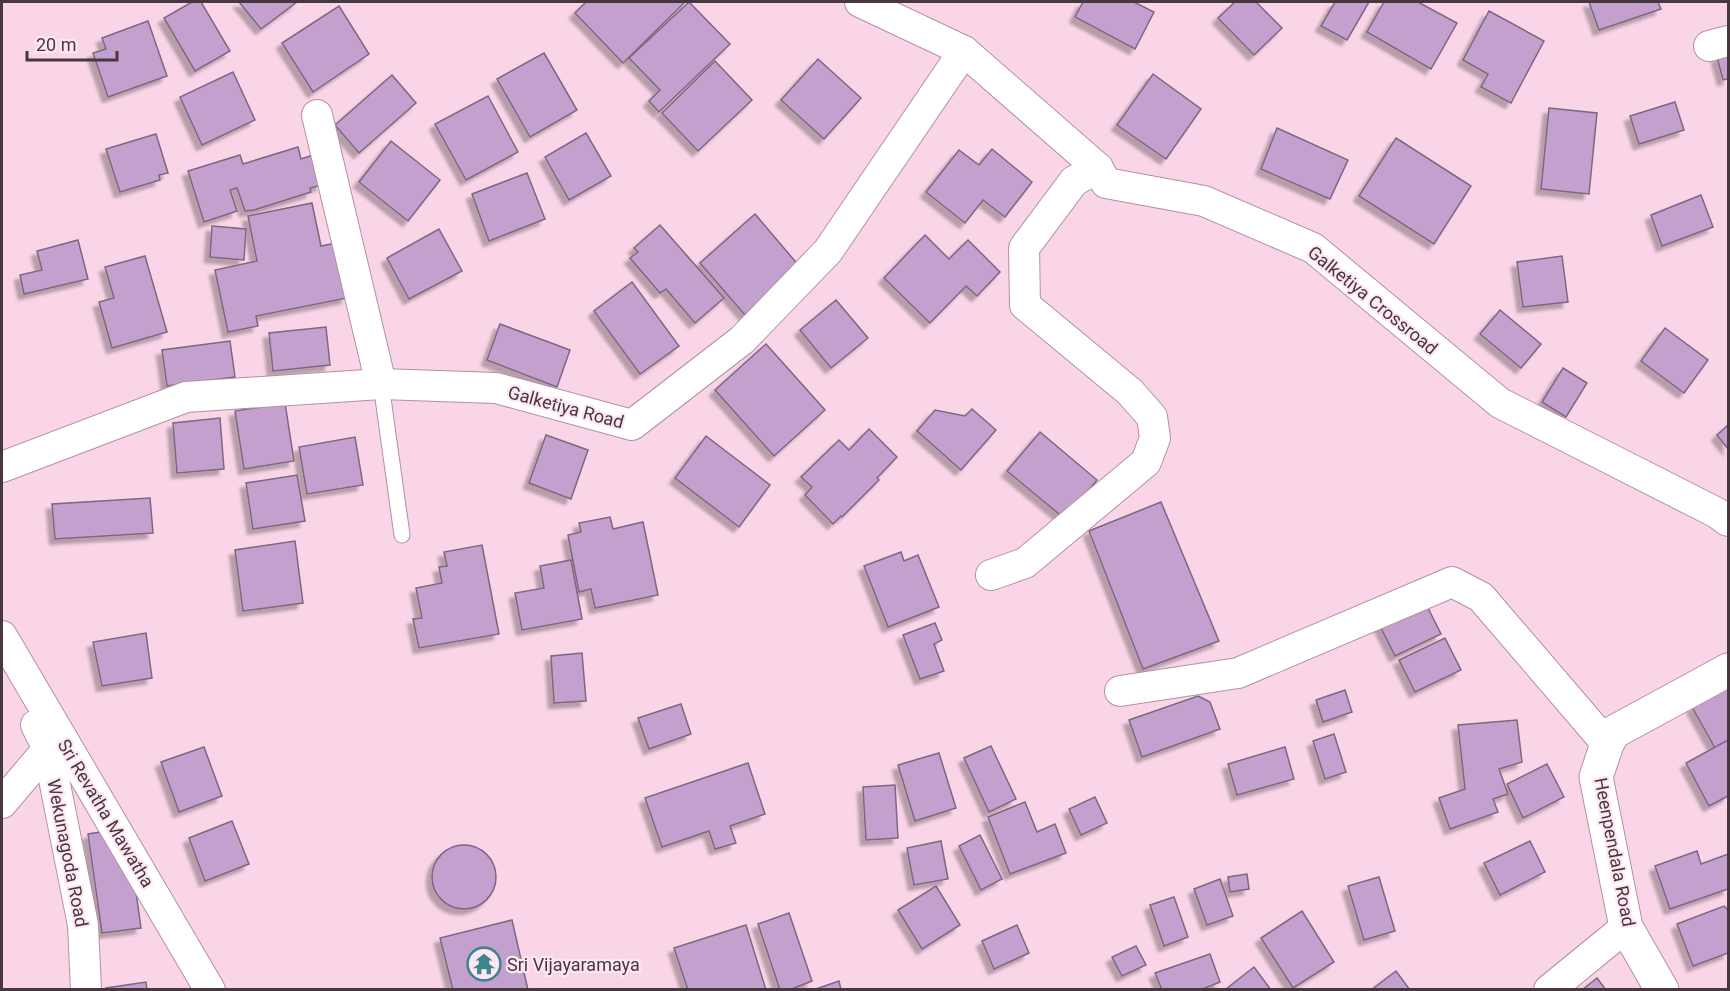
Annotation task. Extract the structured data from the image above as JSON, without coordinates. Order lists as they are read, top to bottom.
{
  "streets": {
    "street": [
      "Galketiya Crossroad",
      "Galketiya Road",
      "Sri Revatha Mawatha",
      "Heenpendala Road",
      "Wekunagoda Road"
    ]
  },
  "crossings": [
    ["Galketiya Crossroad", "Galketiya Road"]
  ],
  "places": {
    "temple": ["Sri Vijayaramaya"]
  },
  "scale_bar": "20 m"
}
